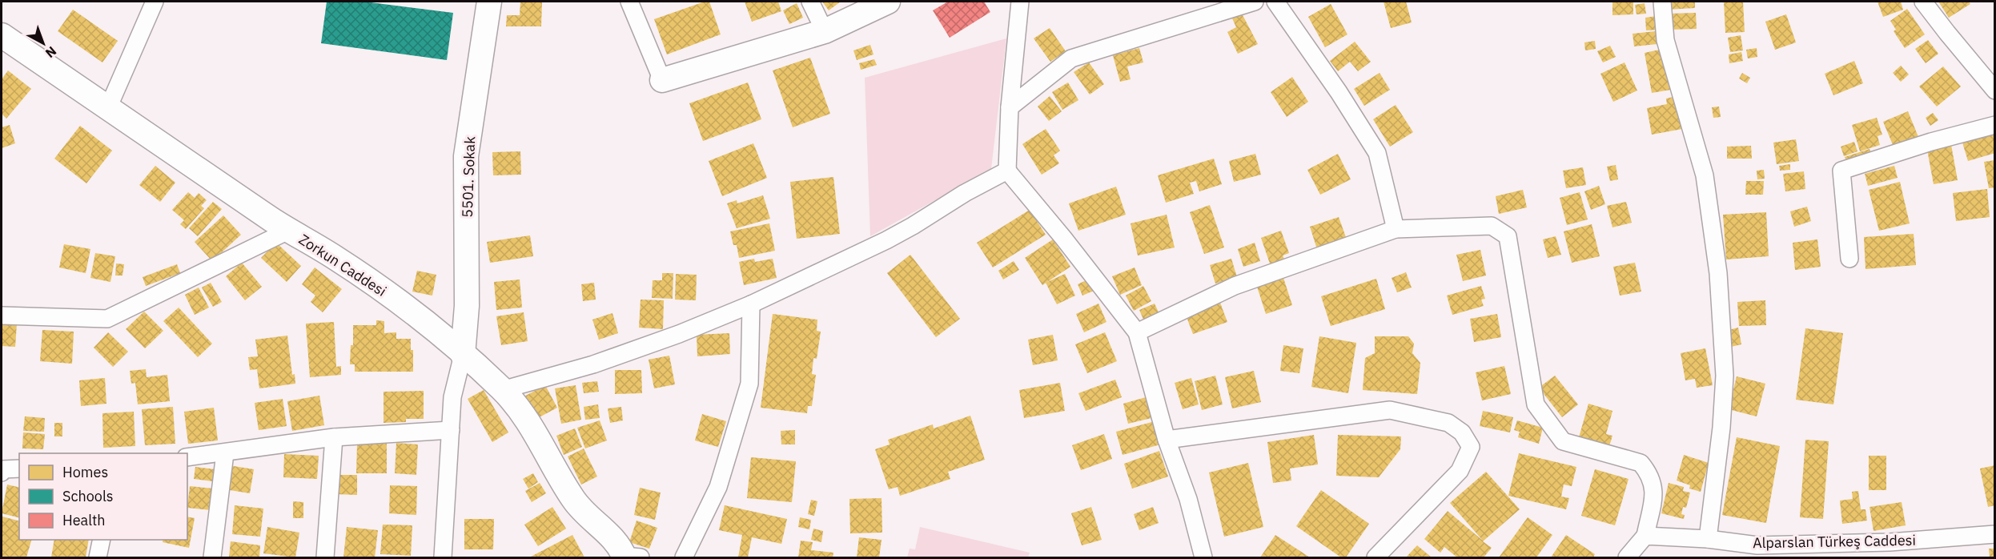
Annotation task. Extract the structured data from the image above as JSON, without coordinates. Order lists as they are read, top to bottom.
{
  "streets": {
    "street": ["5501. Sokak", "Zorkun Caddesi", "Alparslan Türkeş Caddesi"]
  },
  "crossings": [
    ["5501. Sokak", "Zorkun Caddesi"]
  ],
  "legend": ["Homes", "Schools", "Health"],
  "north": "bottom right"
}
